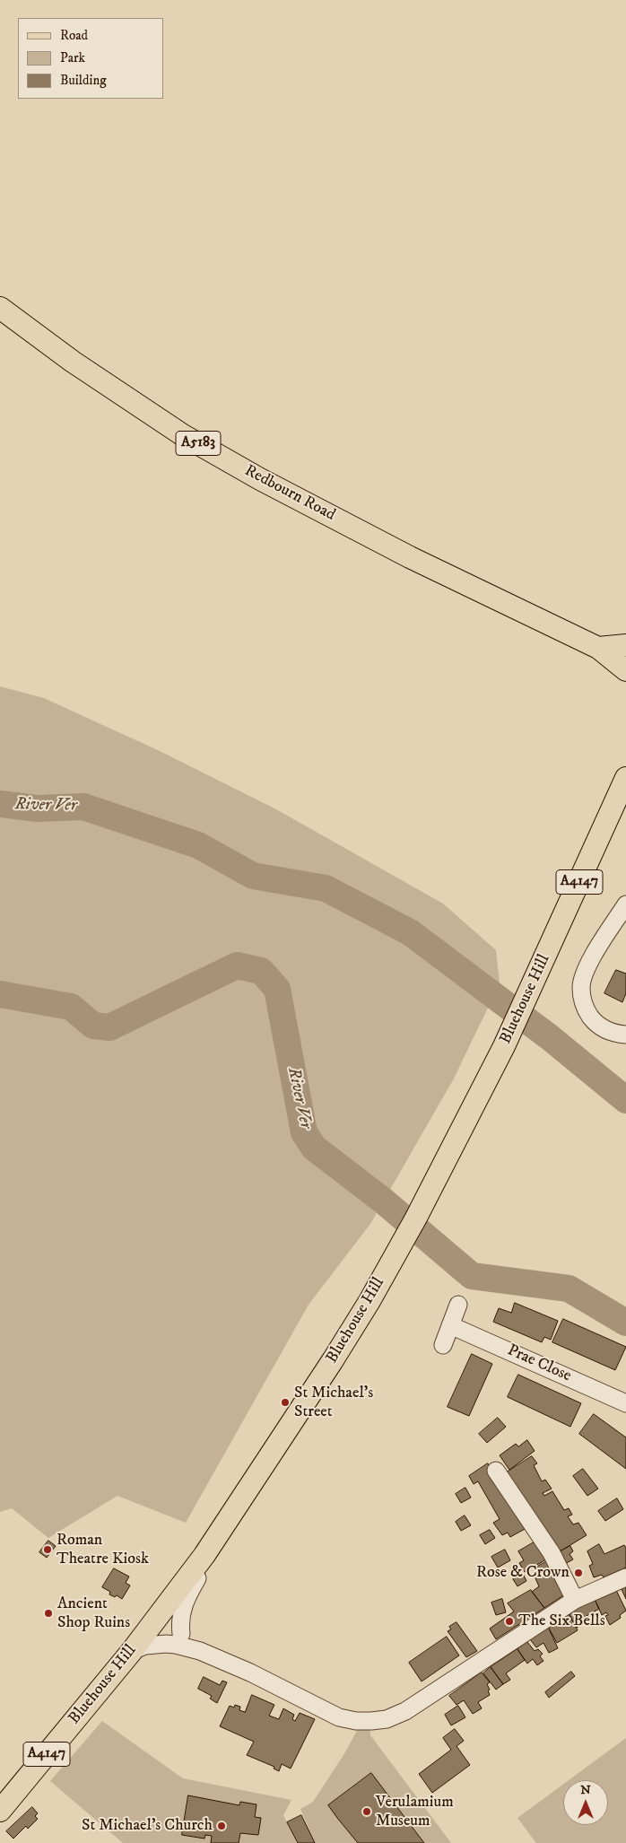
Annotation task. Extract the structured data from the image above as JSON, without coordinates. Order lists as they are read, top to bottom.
{
  "streets": {
    "main road": [
      "A5183",
      "Redbourn Road",
      "A4147",
      "Bluehouse Hill"
    ],
    "street": ["Prae Close"]
  },
  "water": ["River Ver"],
  "places": [
    "St Michael's Street",
    "Roman Theatre Kiosk",
    "Rose & Crown",
    "Ancient Shop Ruins",
    "The Six Bells",
    "Verulamium Museum",
    "St Michael's Church"
  ],
  "legend": ["Road", "Park", "Building"],
  "north": "top"
}
